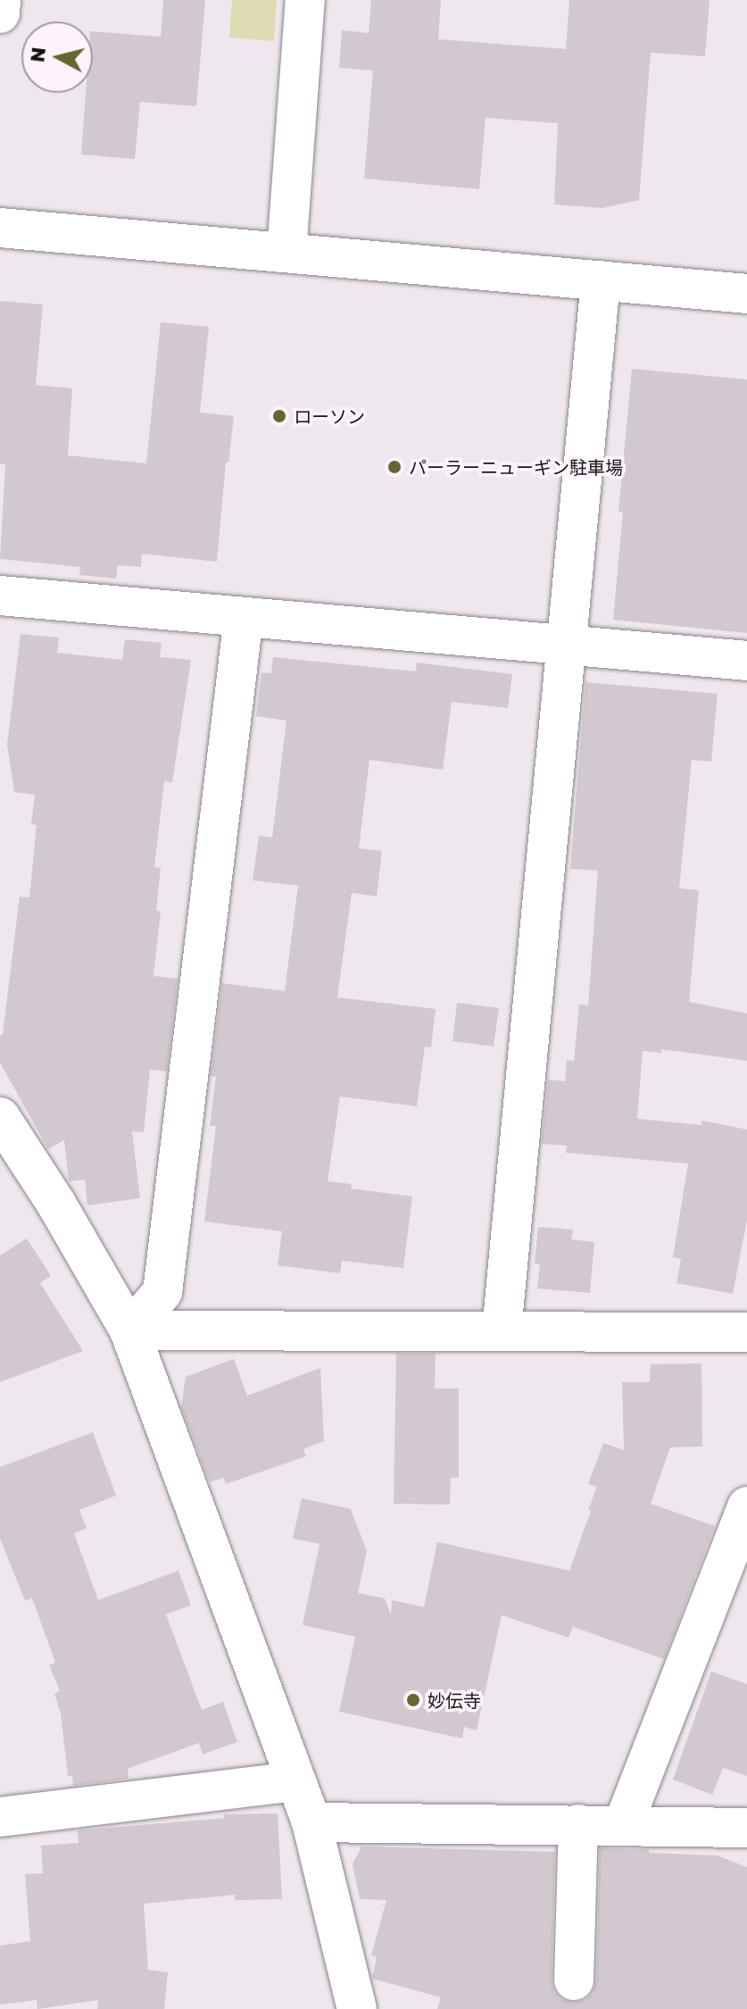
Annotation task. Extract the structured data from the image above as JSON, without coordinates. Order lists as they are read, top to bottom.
{
  "places": ["ローソン", "パーラーニューギン駐車場", "妙伝寺"],
  "north": "left"
}
